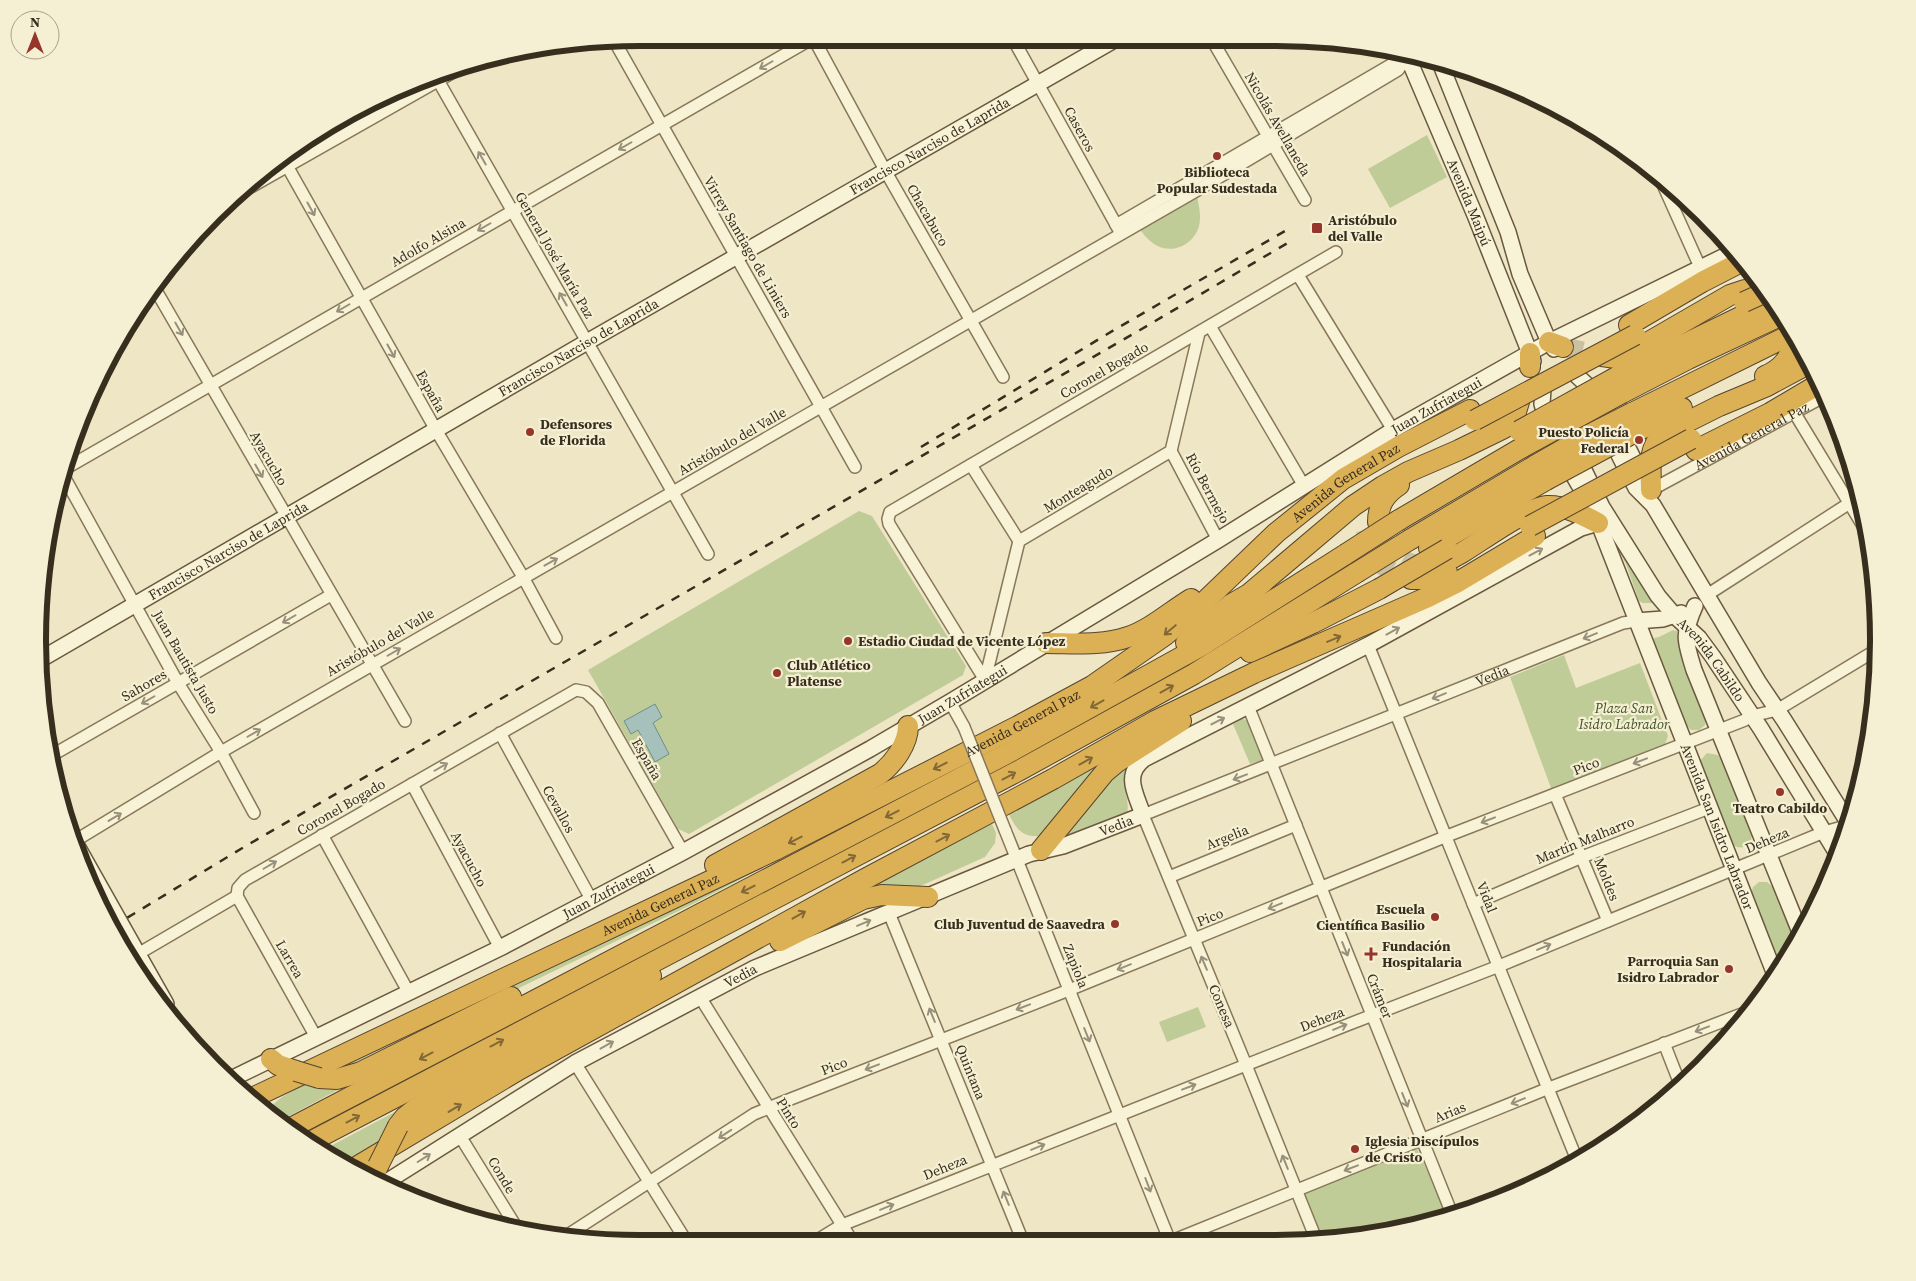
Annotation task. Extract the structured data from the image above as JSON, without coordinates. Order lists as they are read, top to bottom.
{
  "streets": {
    "highway": ["Avenida General Paz"],
    "street": [
      "Nicolás Avellaneda",
      "Caseros",
      "Francisco Narciso de Laprida",
      "Avenida Maipú",
      "Chacabuco",
      "Adolfo Alsina",
      "Virrey Santiago de Liniers",
      "General José María Paz",
      "Coronel Bogado",
      "España",
      "Juan Zufriategui",
      "Aristóbulo del Valle",
      "Ayacucho",
      "Río Bermejo",
      "Monteagudo",
      "Avenida Cabildo",
      "Juan Bautista Justo",
      "Vedia",
      "Sahores",
      "Pico",
      "Cevallos",
      "Avenida San Isidro Labrador",
      "Argelia",
      "Martín Malharro",
      "Deheza",
      "Moldes",
      "Vidal",
      "Larrea",
      "Zapiola",
      "Crámer",
      "Conesa",
      "Quintana",
      "Arias",
      "Pinto",
      "Conde"
    ]
  },
  "crossings": [
    ["Nicolás Avellaneda", "Aristóbulo del Valle"],
    ["Caseros", "Francisco Narciso de Laprida"],
    ["Caseros", "Aristóbulo del Valle"],
    ["Francisco Narciso de Laprida", "Chacabuco"],
    ["Francisco Narciso de Laprida", "Virrey Santiago de Liniers"],
    ["Francisco Narciso de Laprida", "General José María Paz"],
    ["Francisco Narciso de Laprida", "España"],
    ["Francisco Narciso de Laprida", "Ayacucho"],
    ["Francisco Narciso de Laprida", "Juan Bautista Justo"],
    ["Avenida Maipú", "Juan Zufriategui"],
    ["Chacabuco", "Aristóbulo del Valle"],
    ["Adolfo Alsina", "Virrey Santiago de Liniers"],
    ["Adolfo Alsina", "General José María Paz"],
    ["Adolfo Alsina", "España"],
    ["Adolfo Alsina", "Ayacucho"],
    ["Virrey Santiago de Liniers", "Aristóbulo del Valle"],
    ["General José María Paz", "Aristóbulo del Valle"],
    ["Coronel Bogado", "España"],
    ["Coronel Bogado", "Juan Zufriategui"],
    ["Coronel Bogado", "Ayacucho"],
    ["Coronel Bogado", "Cevallos"],
    ["Coronel Bogado", "Larrea"],
    ["España", "Juan Zufriategui"],
    ["España", "Aristóbulo del Valle"],
    ["Juan Zufriategui", "Ayacucho"],
    ["Juan Zufriategui", "Río Bermejo"],
    ["Juan Zufriategui", "Cevallos"],
    ["Juan Zufriategui", "Larrea"],
    ["Juan Zufriategui", "Zapiola"],
    ["Avenida General Paz", "Avenida Cabildo"],
    ["Aristóbulo del Valle", "Ayacucho"],
    ["Aristóbulo del Valle", "Juan Bautista Justo"],
    ["Ayacucho", "Sahores"],
    ["Río Bermejo", "Monteagudo"],
    ["Avenida Cabildo", "Vedia"],
    ["Avenida Cabildo", "Pico"],
    ["Avenida Cabildo", "Avenida San Isidro Labrador"],
    ["Avenida Cabildo", "Deheza"],
    ["Juan Bautista Justo", "Sahores"],
    ["Vedia", "Avenida San Isidro Labrador"],
    ["Vedia", "Vidal"],
    ["Vedia", "Zapiola"],
    ["Vedia", "Crámer"],
    ["Vedia", "Conesa"],
    ["Vedia", "Quintana"],
    ["Vedia", "Pinto"],
    ["Vedia", "Conde"],
    ["Pico", "Avenida San Isidro Labrador"],
    ["Pico", "Moldes"],
    ["Pico", "Vidal"],
    ["Pico", "Zapiola"],
    ["Pico", "Crámer"],
    ["Pico", "Conesa"],
    ["Pico", "Quintana"],
    ["Pico", "Pinto"],
    ["Avenida San Isidro Labrador", "Martín Malharro"],
    ["Avenida San Isidro Labrador", "Deheza"],
    ["Argelia", "Crámer"],
    ["Argelia", "Conesa"],
    ["Martín Malharro", "Moldes"],
    ["Martín Malharro", "Vidal"],
    ["Deheza", "Moldes"],
    ["Deheza", "Vidal"],
    ["Deheza", "Zapiola"],
    ["Deheza", "Crámer"],
    ["Deheza", "Conesa"],
    ["Deheza", "Quintana"],
    ["Deheza", "Pinto"],
    ["Vidal", "Arias"],
    ["Crámer", "Conesa"],
    ["Crámer", "Arias"],
    ["Conesa", "Arias"]
  ],
  "one_way": [
    "Adolfo Alsina",
    "General José María Paz",
    "España",
    "Aristóbulo del Valle",
    "Ayacucho",
    "Sahores",
    "Pico",
    "Deheza",
    "Zapiola",
    "Crámer",
    "Quintana",
    "Arias"
  ],
  "parks": ["Plaza San Isidro Labrador"],
  "places": {
    "other": [
      "Biblioteca Popular Sudestada",
      "Defensores de Florida",
      "Puesto Policía Federal",
      "Estadio Ciudad de Vicente López",
      "Club Atlético Platense",
      "Teatro Cabildo",
      "Escuela Científica Basilio",
      "Club Juventud de Saavedra",
      "Parroquia San Isidro Labrador",
      "Iglesia Discípulos de Cristo"
    ],
    "transit": ["Aristóbulo del Valle"],
    "health": ["Fundación Hospitalaria"]
  },
  "north": "top"
}
